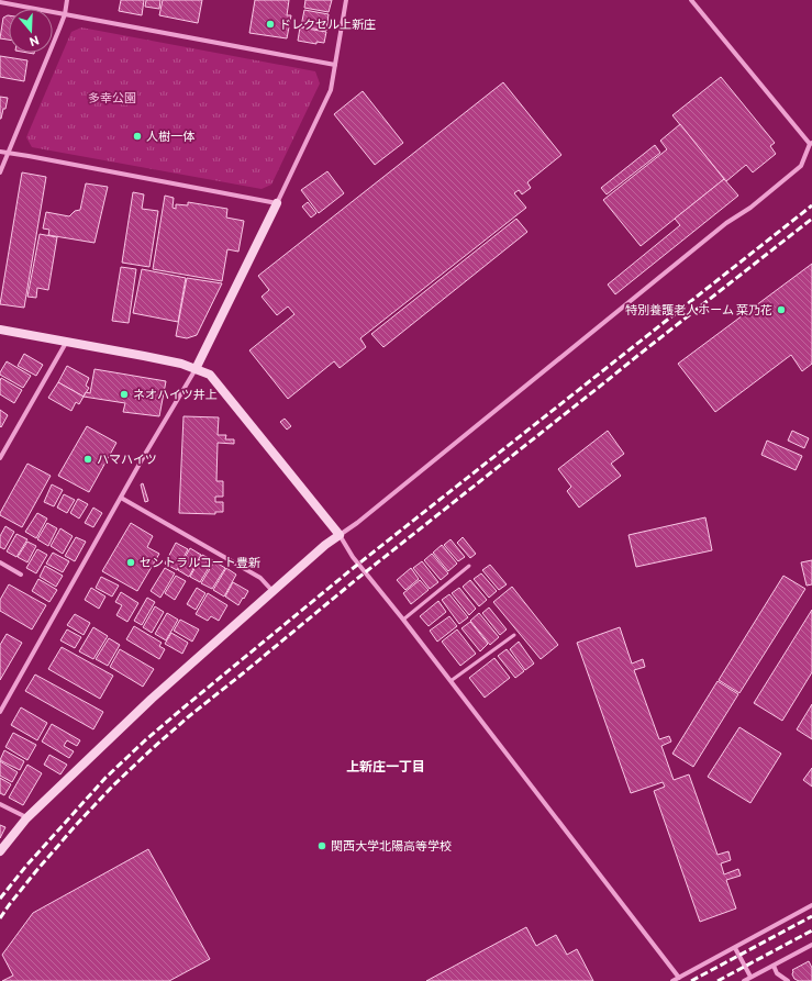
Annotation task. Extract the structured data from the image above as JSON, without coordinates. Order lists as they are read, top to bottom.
{
  "districts": ["上新庄一丁目"],
  "parks": ["多幸公園"],
  "places": [
    "ドレクセル上新庄",
    "人樹一体",
    "特別養護老人ホーム 菜乃花",
    "ネオハイツ井上",
    "ハマハイツ",
    "セントラルコート豊新",
    "関西大学北陽高等学校"
  ],
  "north": "bottom"
}
